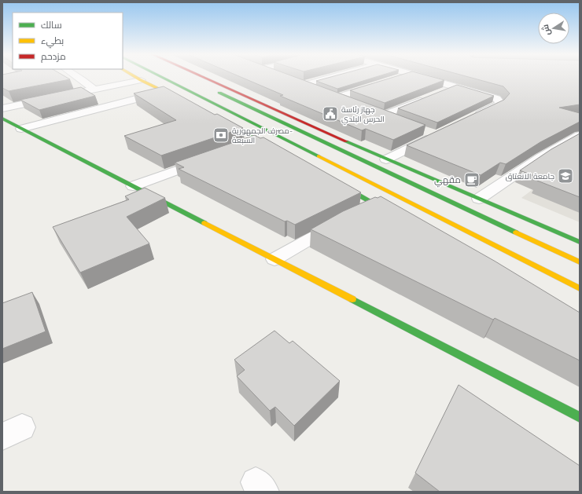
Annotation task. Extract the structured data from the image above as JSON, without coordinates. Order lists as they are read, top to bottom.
{
  "places": {
    "public building": ["جهاز رئاسة الحرس البلدي"],
    "bank": ["مصرف الجمهورية- السبعة"],
    "school or university": ["جامعة الانعتاق"],
    "cafe": ["مقهي"]
  },
  "legend": ["سالك", "بطيء", "مزدحم"],
  "north": "left"
}
